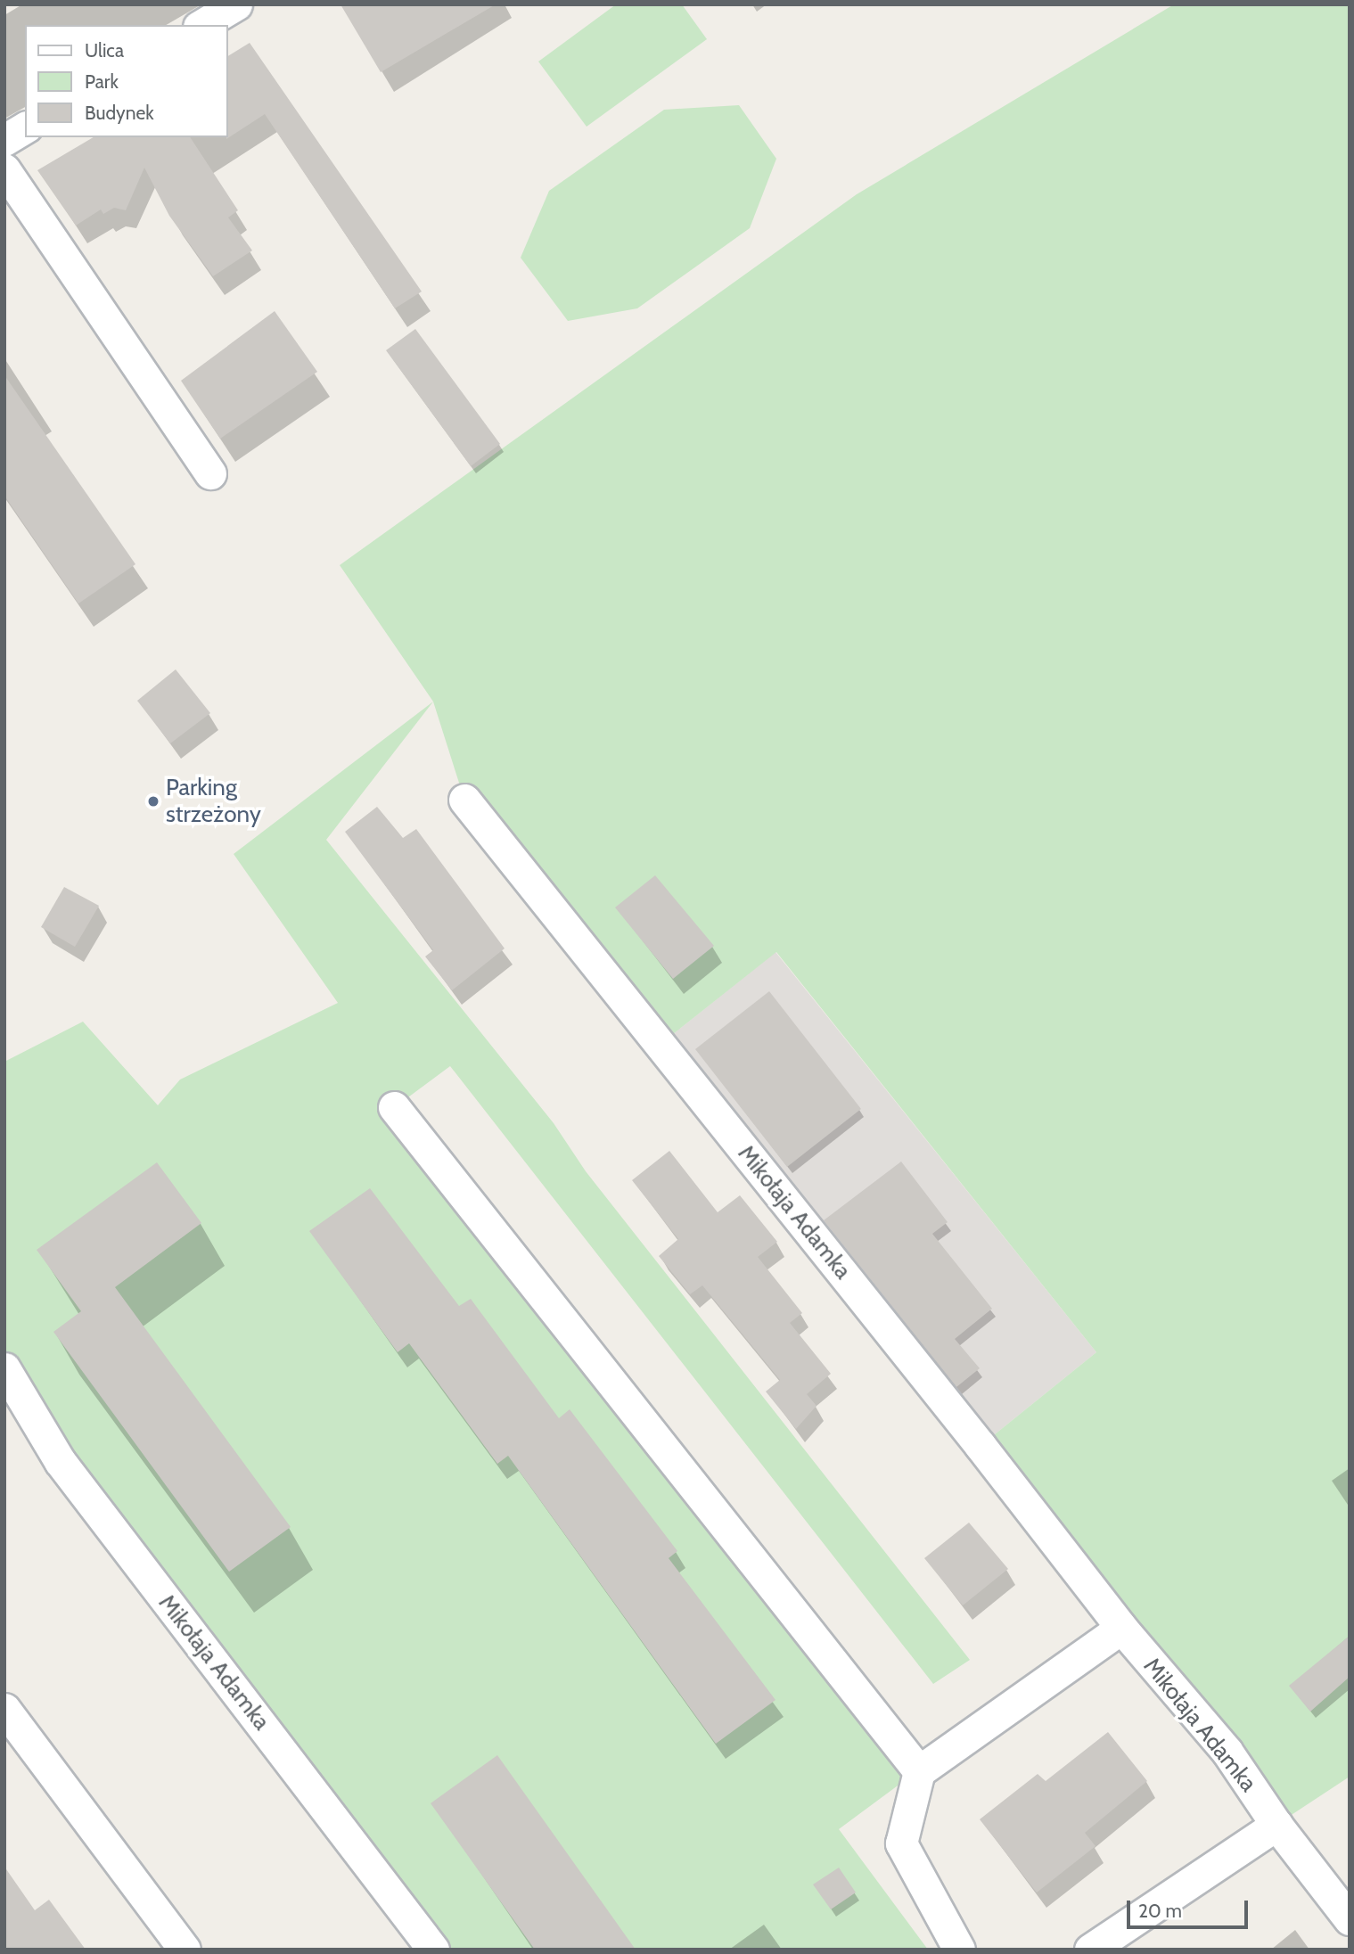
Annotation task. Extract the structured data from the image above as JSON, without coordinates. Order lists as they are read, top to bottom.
{
  "streets": {
    "street": ["Mikołaja Adamka"]
  },
  "places": ["Parking strzeżony"],
  "legend": ["Ulica", "Park", "Budynek"],
  "scale_bar": "20 m"
}
